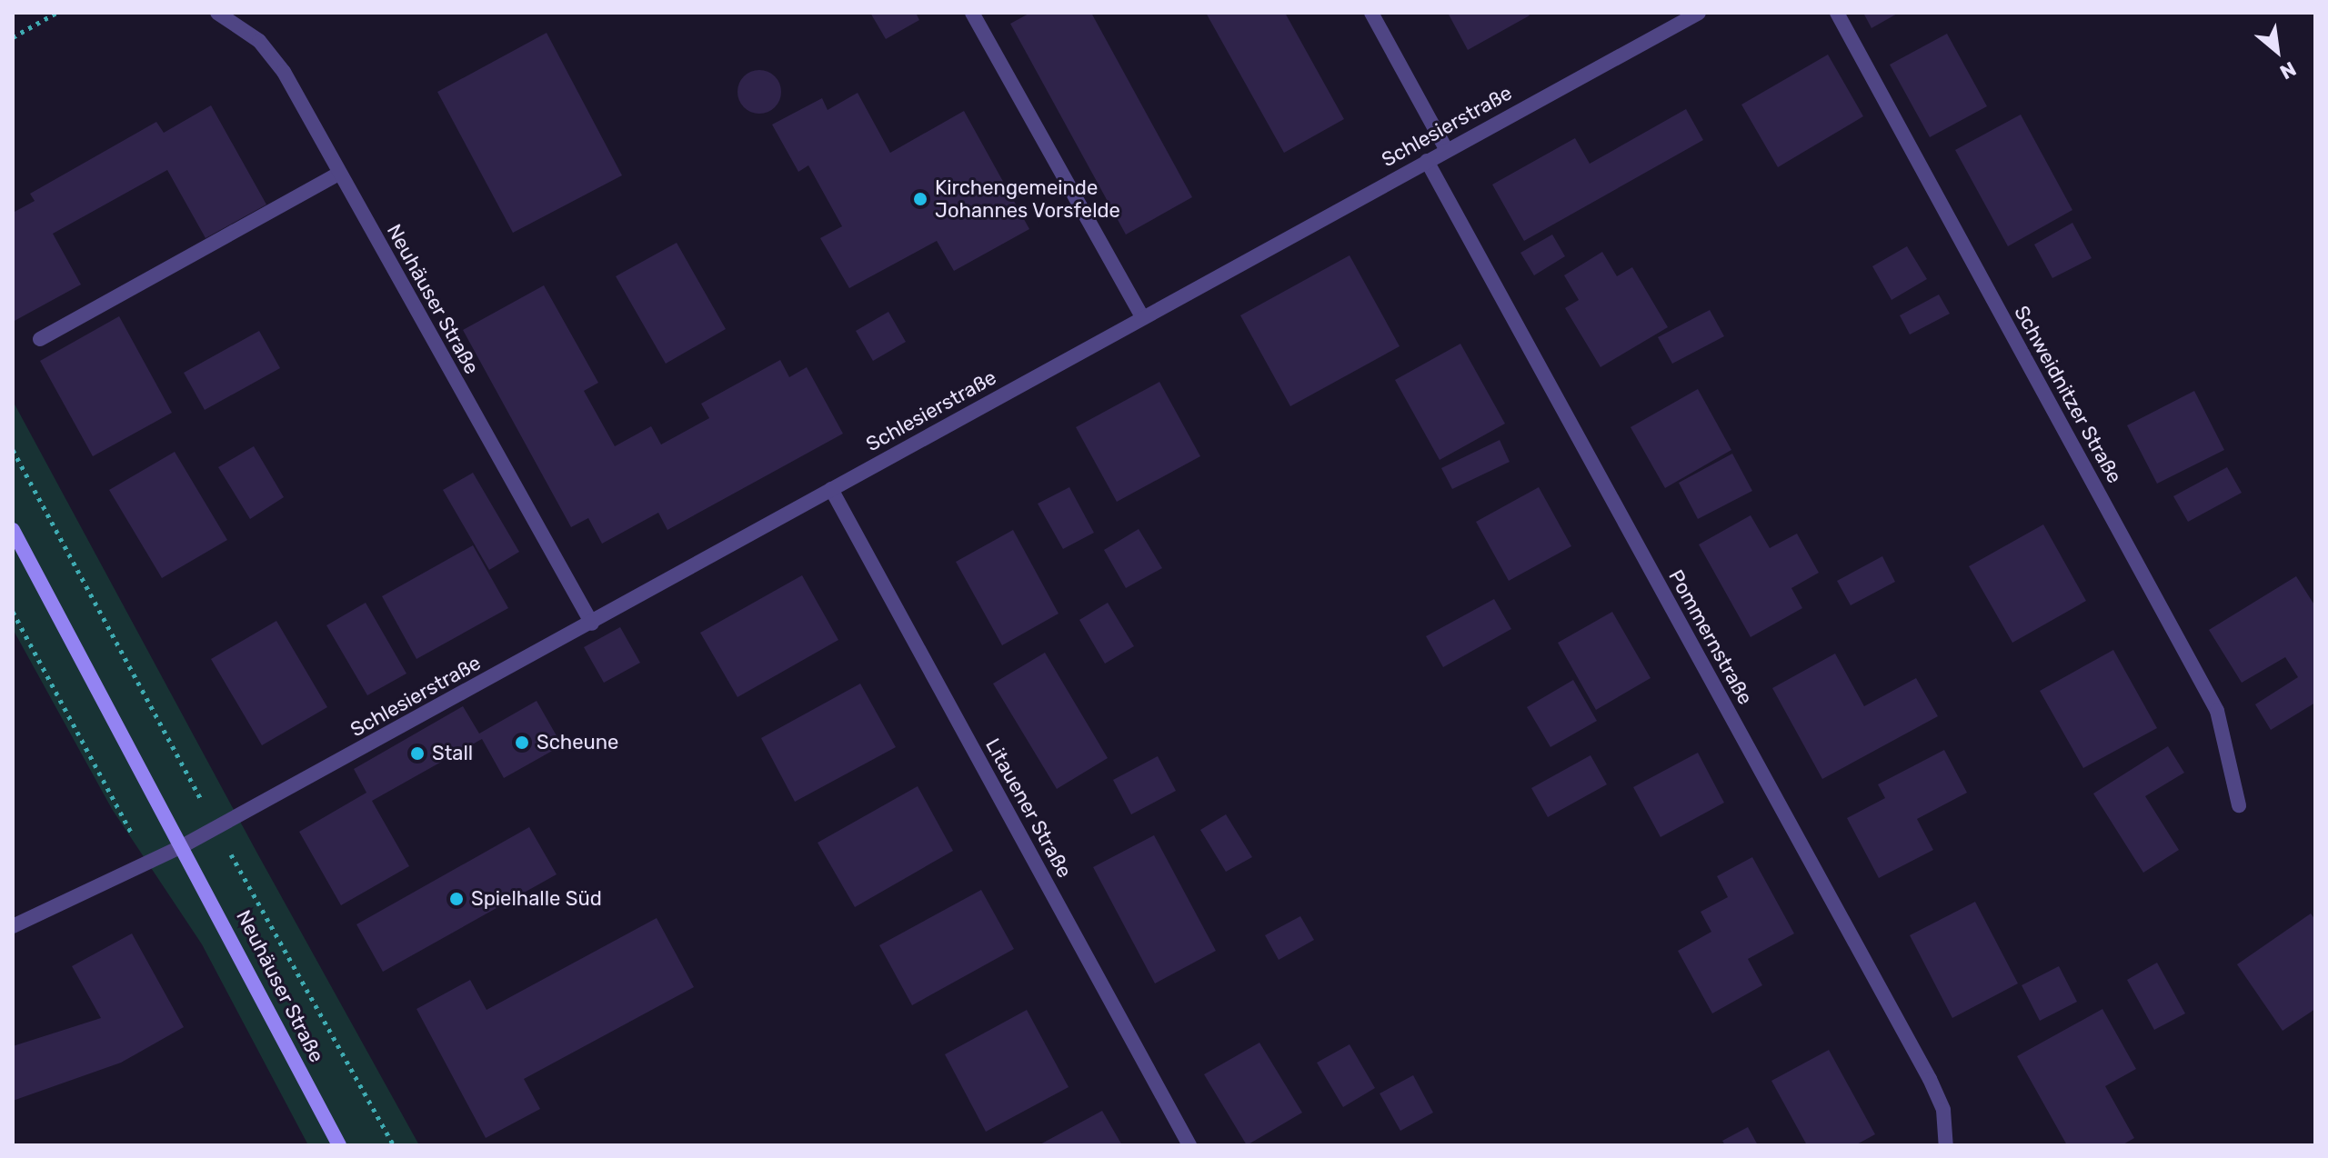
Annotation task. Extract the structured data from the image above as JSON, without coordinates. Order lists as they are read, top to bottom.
{
  "streets": {
    "main road": ["Neuhäuser Straße"],
    "street": [
      "Schlesierstraße",
      "Schweidnitzer Straße",
      "Pommernstraße",
      "Litauener Straße"
    ]
  },
  "crossings": [
    ["Schlesierstraße", "Neuhäuser Straße"],
    ["Schlesierstraße", "Pommernstraße"],
    ["Schlesierstraße", "Litauener Straße"]
  ],
  "places": [
    "Kirchengemeinde Johannes Vorsfelde",
    "Scheune",
    "Stall",
    "Spielhalle Süd"
  ],
  "north": "bottom right"
}
